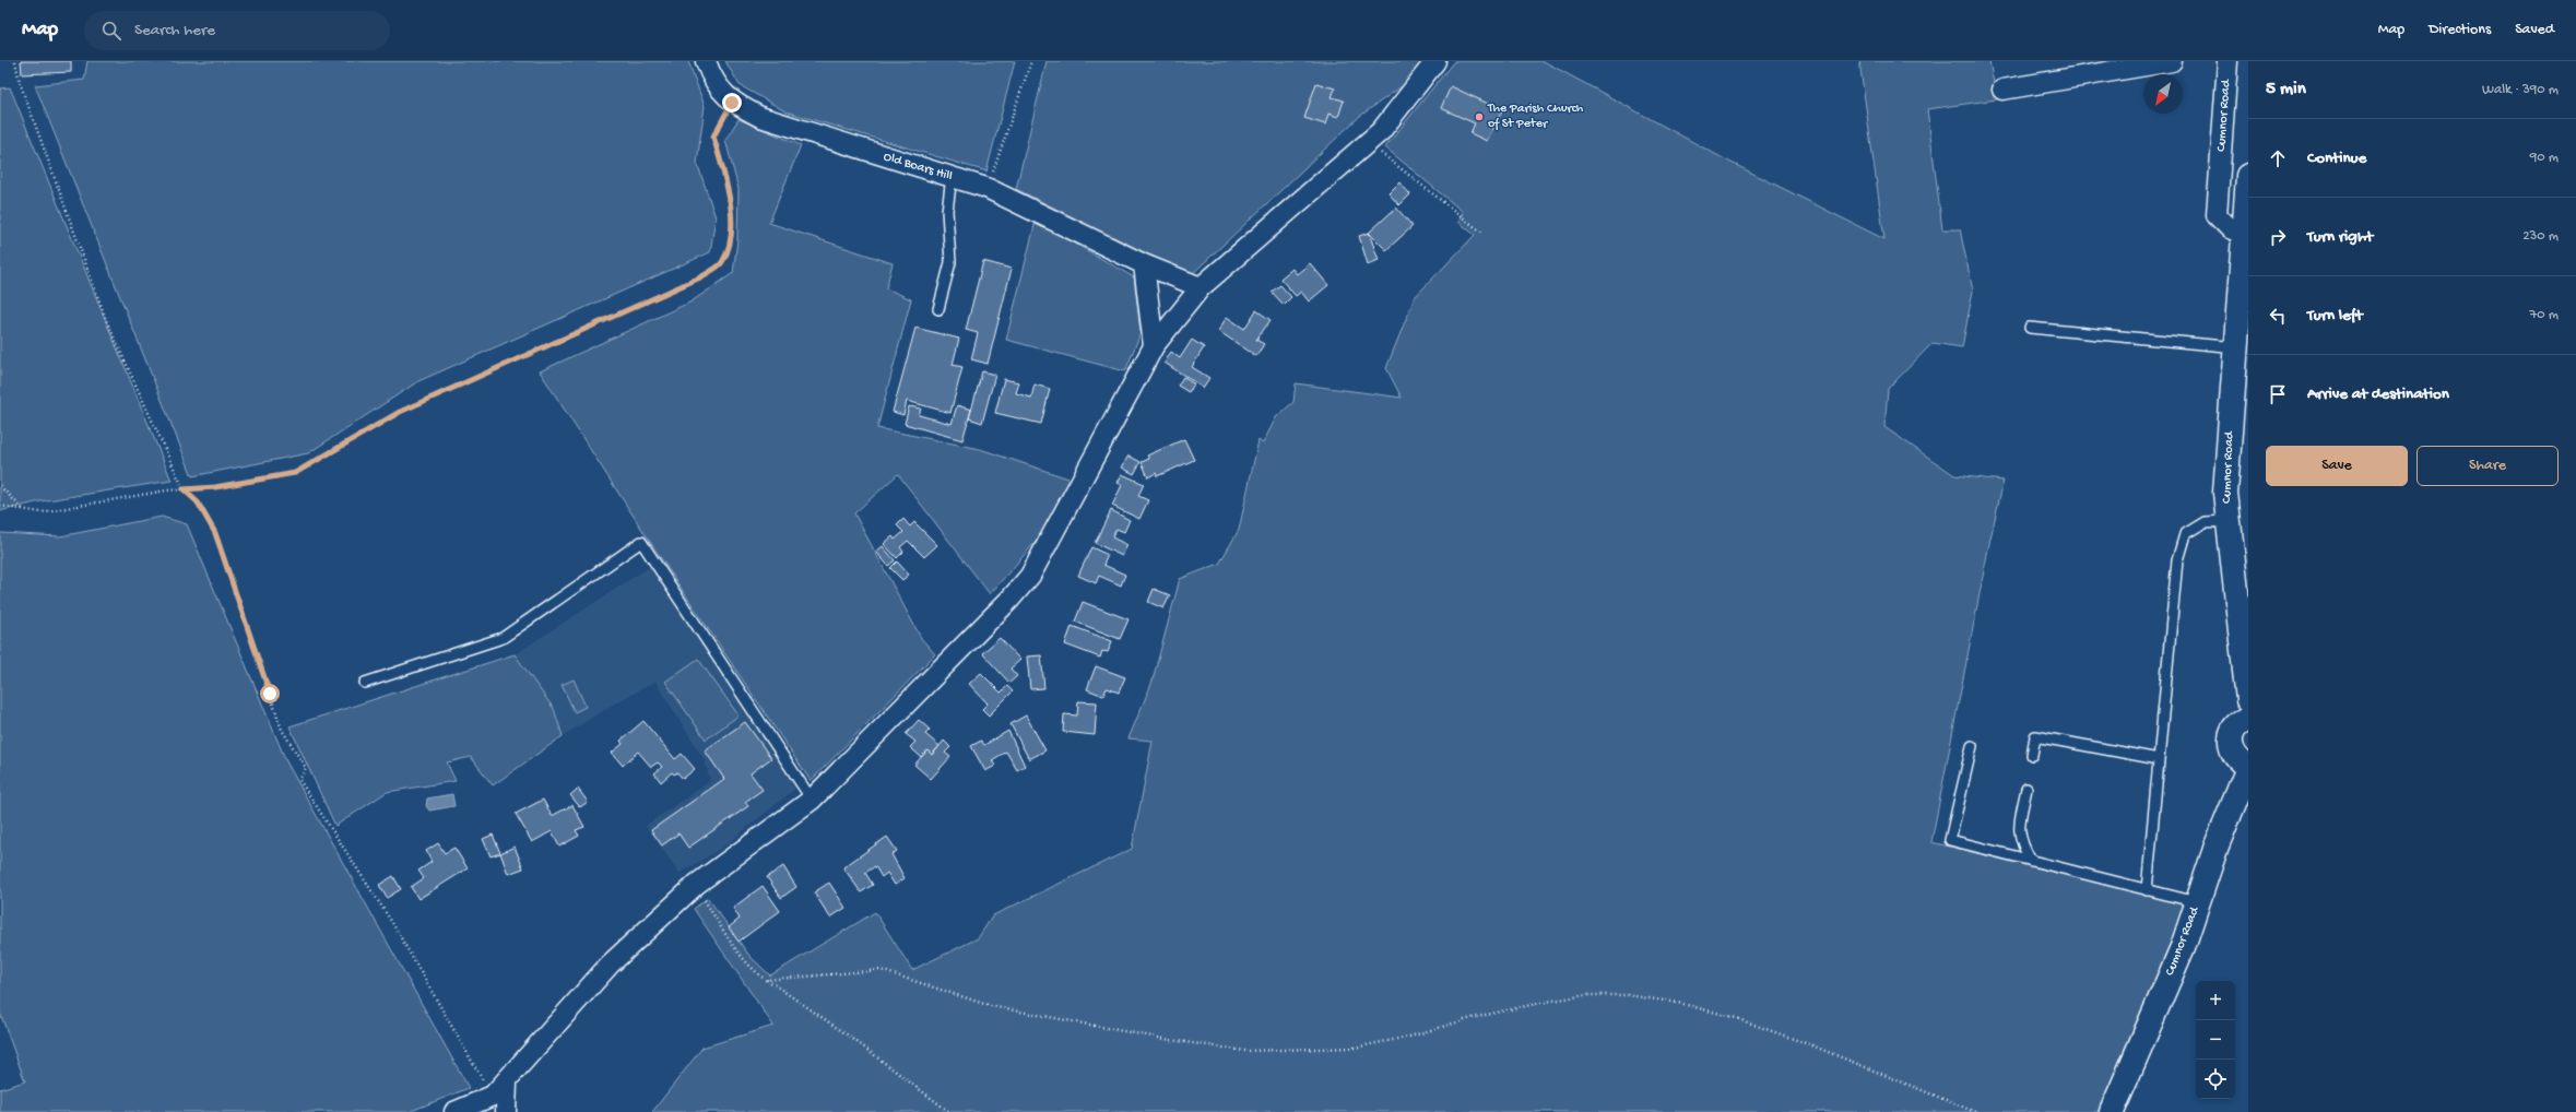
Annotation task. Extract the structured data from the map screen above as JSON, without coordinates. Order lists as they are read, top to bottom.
{
  "streets": {
    "main road": ["Cumnor Road"],
    "street": ["Old Boars Hill"]
  },
  "places": ["The Parish Church of St Peter"],
  "north": "bottom left",
  "page": {
    "header": "Map",
    "search": "Search here",
    "nav": ["Map", "Directions", "Saved"],
    "heading": ["5 min", "Walk · 390 m"],
    "list": [
      ["Continue", "90 m"],
      ["Turn right", "230 m"],
      ["Turn left", "70 m"],
      "Arrive at destination"
    ],
    "buttons": ["Save", "Share"],
    "map_buttons": ["+", "−"]
  }
}
